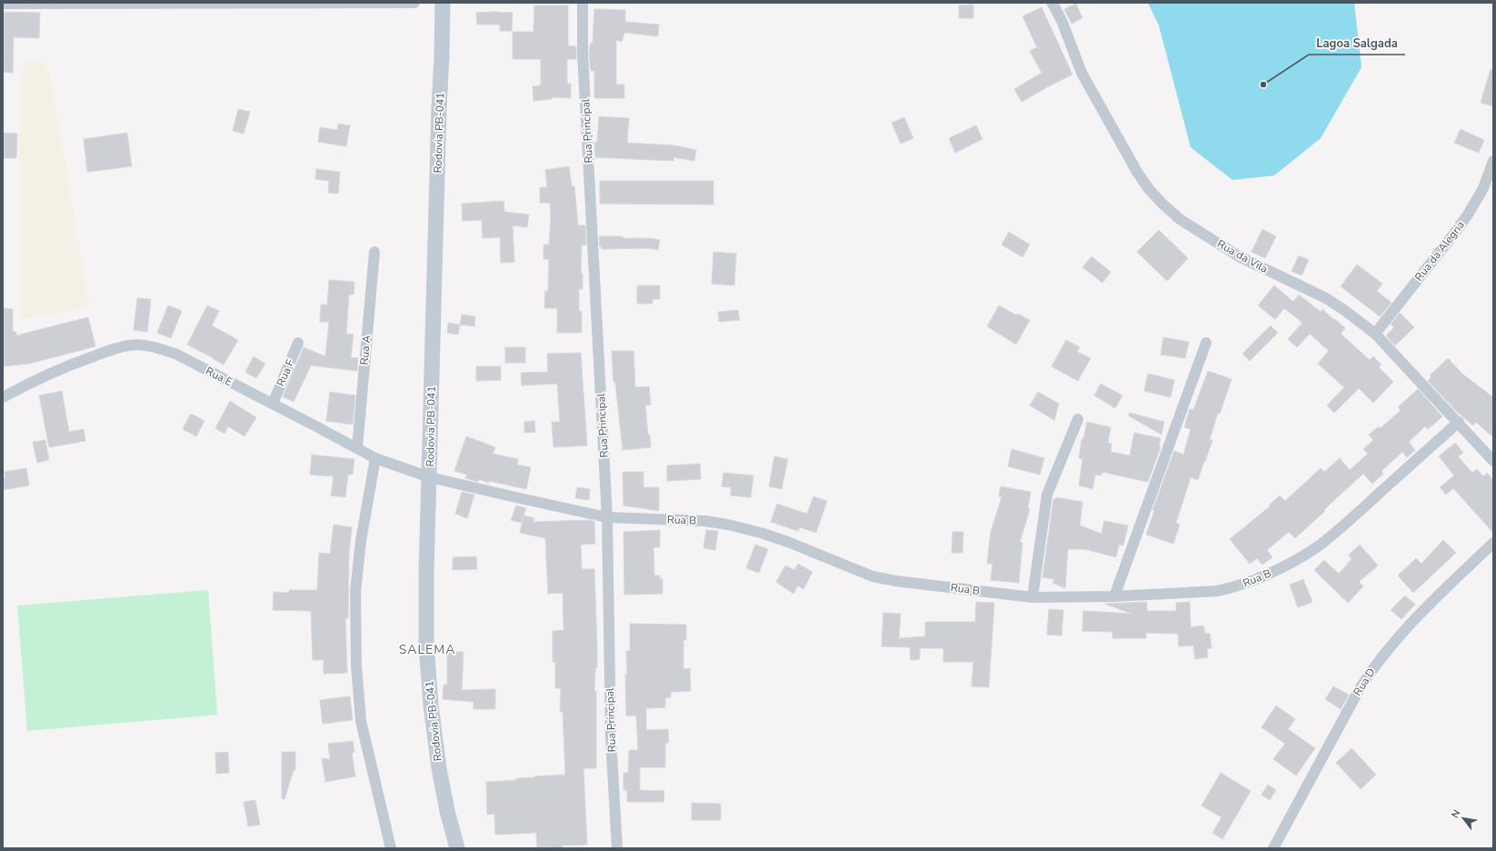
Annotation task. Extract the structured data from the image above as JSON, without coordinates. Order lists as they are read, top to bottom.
{
  "streets": {
    "main road": ["Rodovia PB-041"],
    "street": [
      "Rua Principal",
      "Rua da Alegria",
      "Rua da Vila",
      "Rua A",
      "Rua F",
      "Rua E",
      "Rua B",
      "Rua D"
    ]
  },
  "crossings": [
    ["Rua Principal", "Rua B"],
    ["Rodovia PB-041", "Rua E"],
    ["Rodovia PB-041", "Rua B"],
    ["Rua da Alegria", "Rua da Vila"],
    ["Rua da Vila", "Rua B"],
    ["Rua A", "Rua E"],
    ["Rua F", "Rua E"],
    ["Rua E", "Rua B"]
  ],
  "districts": ["SALEMA"],
  "places": ["Lagoa Salgada"],
  "north": "top left"
}
